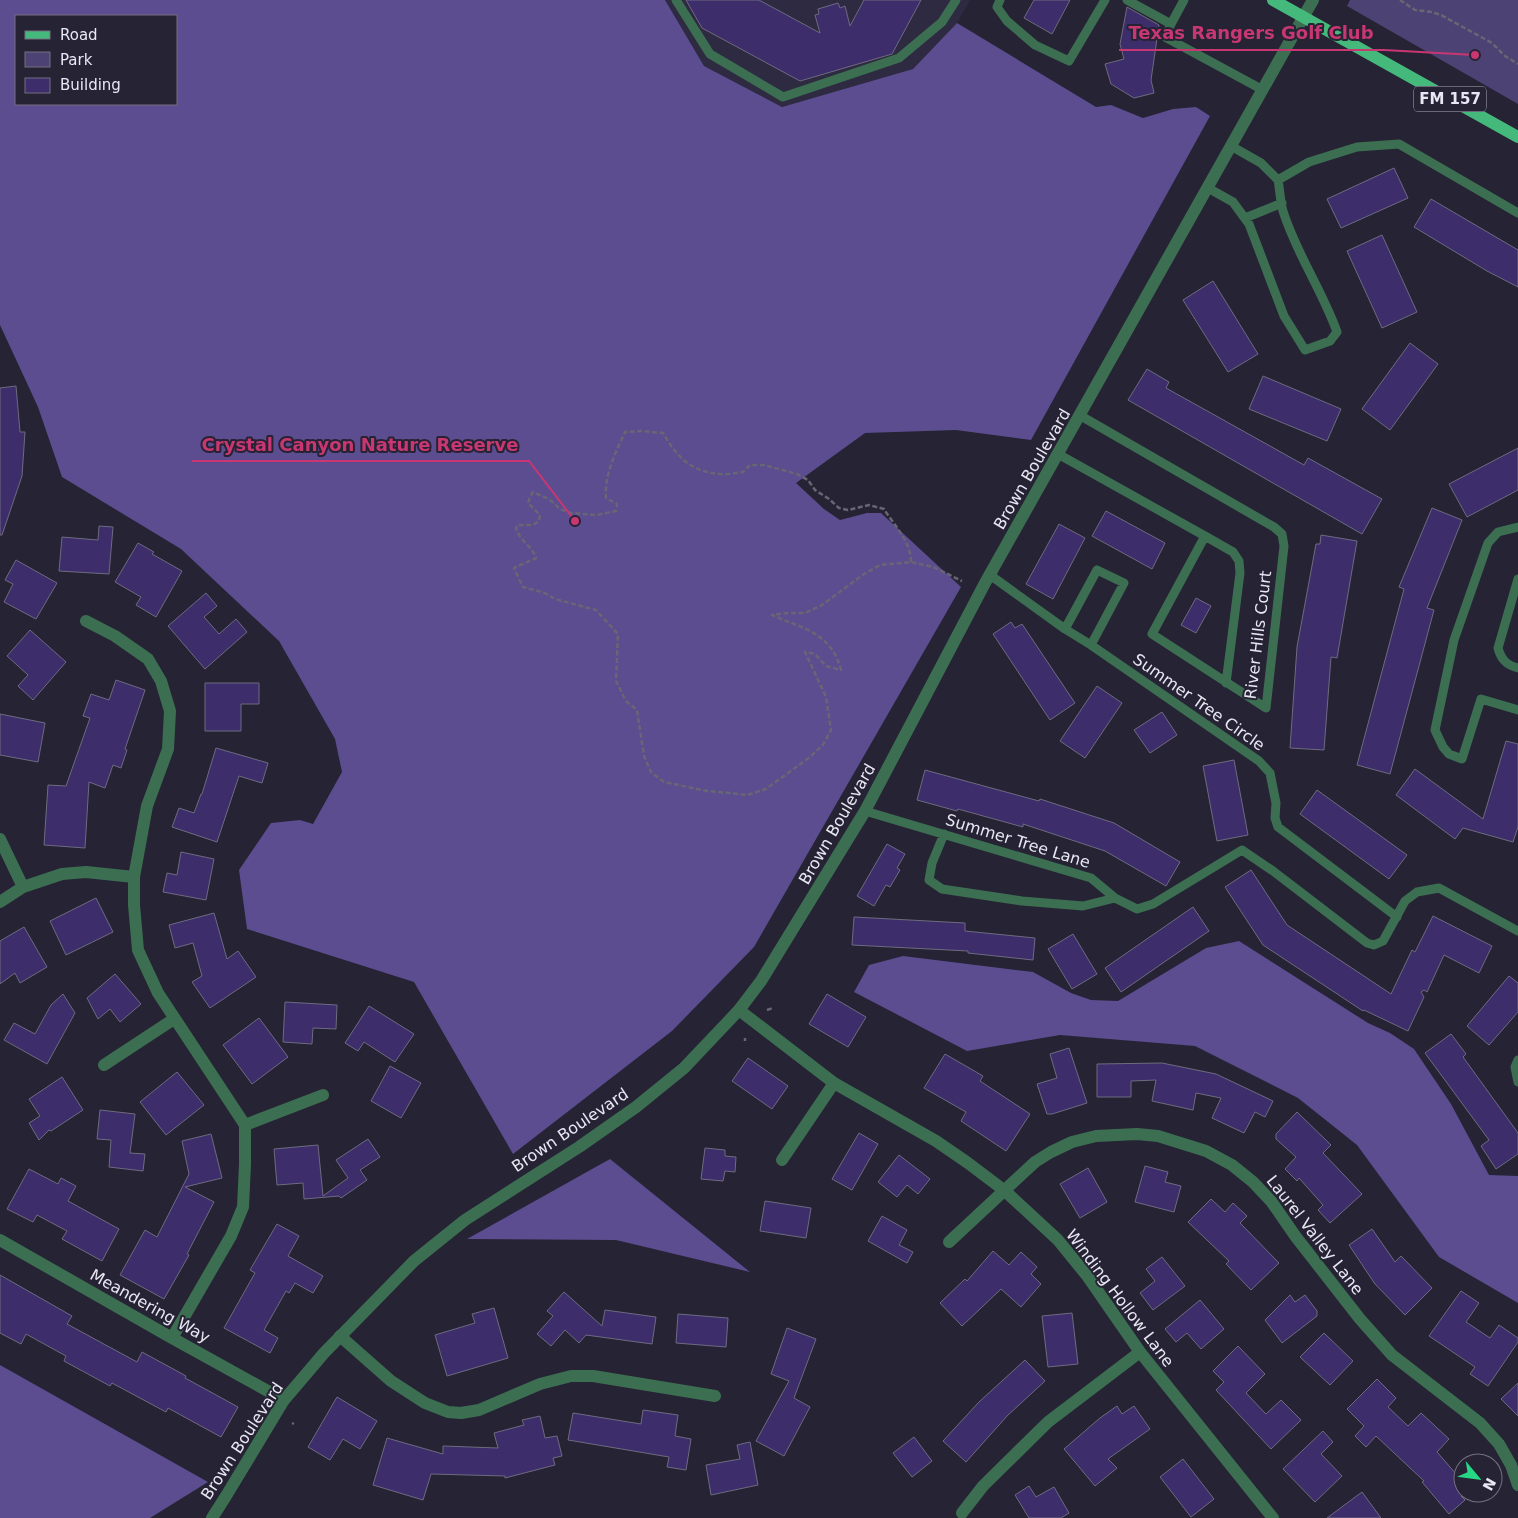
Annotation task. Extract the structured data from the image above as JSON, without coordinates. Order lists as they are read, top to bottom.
{
  "streets": {
    "main road": ["FM 157"],
    "street": [
      "Brown Boulevard",
      "Laurel Valley Lane",
      "Winding Hollow Lane",
      "Meandering Way"
    ],
    "lane": ["River Hills Court", "Summer Tree Circle", "Summer Tree Lane"]
  },
  "crossings": [
    ["FM 157", "Brown Boulevard"],
    ["Brown Boulevard", "River Hills Court"],
    ["Brown Boulevard", "Summer Tree Circle"],
    ["Brown Boulevard", "Summer Tree Lane"],
    ["Brown Boulevard", "Winding Hollow Lane"],
    ["Brown Boulevard", "Meandering Way"],
    ["Summer Tree Circle", "Summer Tree Lane"],
    ["Laurel Valley Lane", "Winding Hollow Lane"]
  ],
  "places": ["Texas Rangers Golf Club", "Crystal Canyon Nature Reserve"],
  "legend": ["Road", "Park", "Building"],
  "north": "bottom right"
}
